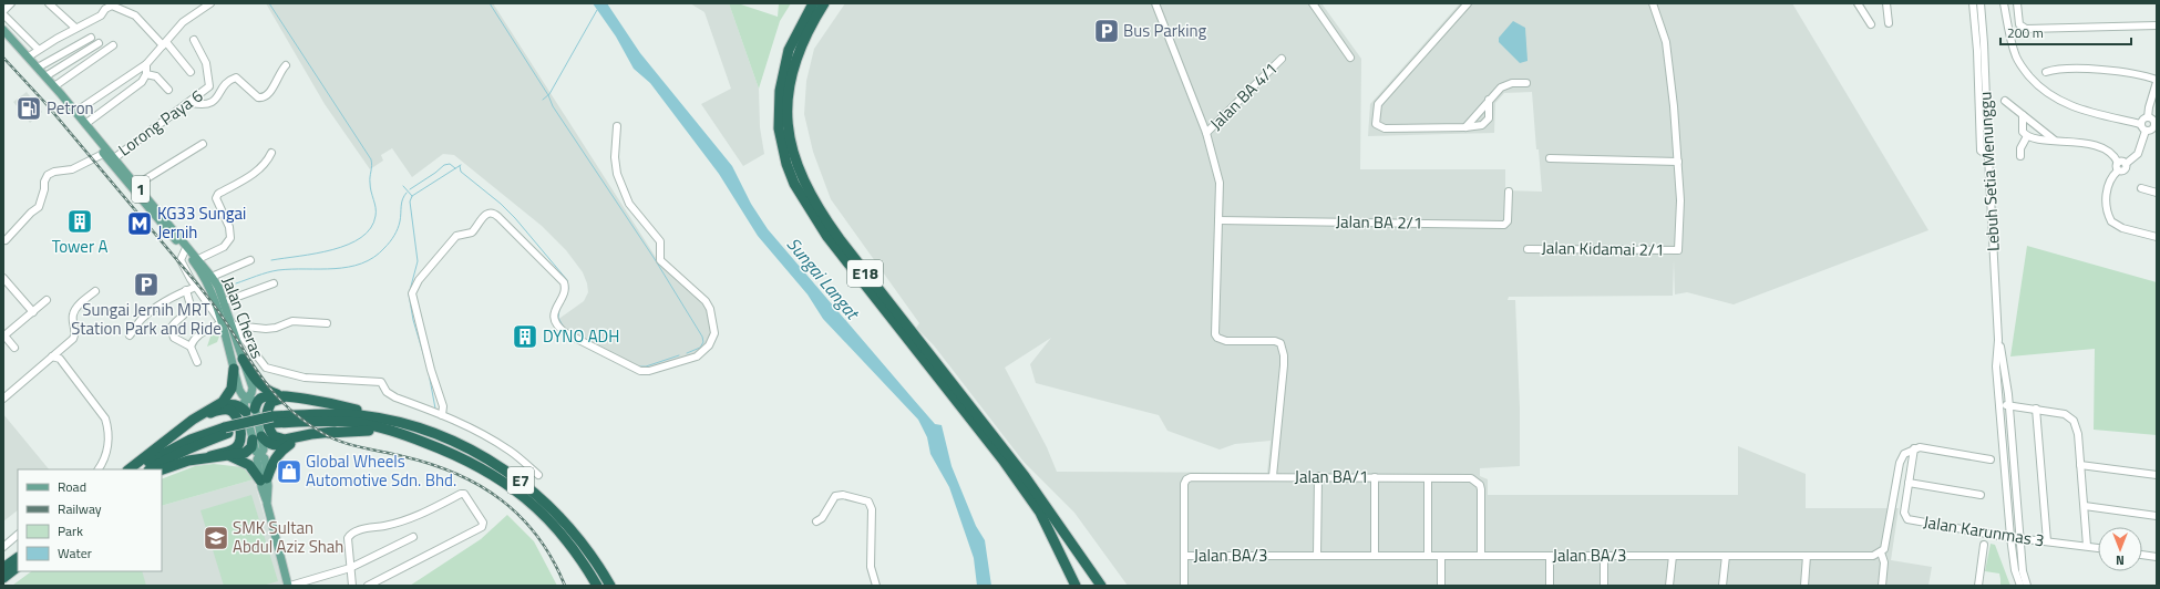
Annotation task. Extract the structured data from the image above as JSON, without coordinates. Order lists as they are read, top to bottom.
{
  "streets": {
    "highway": ["E18", "E7"],
    "main road": ["1", "Jalan Cheras"],
    "street": [
      "Jalan BA 4/1",
      "Lorong Paya 6",
      "Lebuh Setia Menunggu",
      "Jalan BA 2/1",
      "Jalan Kidamai 2/1",
      "Jalan BA/1",
      "Jalan Karunmas 3",
      "Jalan BA/3"
    ]
  },
  "crossings": [
    ["Lorong Paya 6", "Jalan Cheras"],
    ["Jalan BA/1", "Jalan BA/3"]
  ],
  "water": ["Sungai Langat"],
  "places": {
    "parking": ["Bus Parking", "Sungai Jernih MRT Station Park and Ride"],
    "fuel station": ["Petron"],
    "building": ["Tower A", "DYNO ADH"],
    "metro station": ["KG33 Sungai Jernih"],
    "shop": ["Global Wheels Automotive Sdn. Bhd."],
    "school or university": ["SMK Sultan Abdul Aziz Shah"]
  },
  "legend": [
    "Road",
    "Railway",
    "Park",
    "Water"
  ],
  "scale_bar": "200 m",
  "north": "bottom"
}
